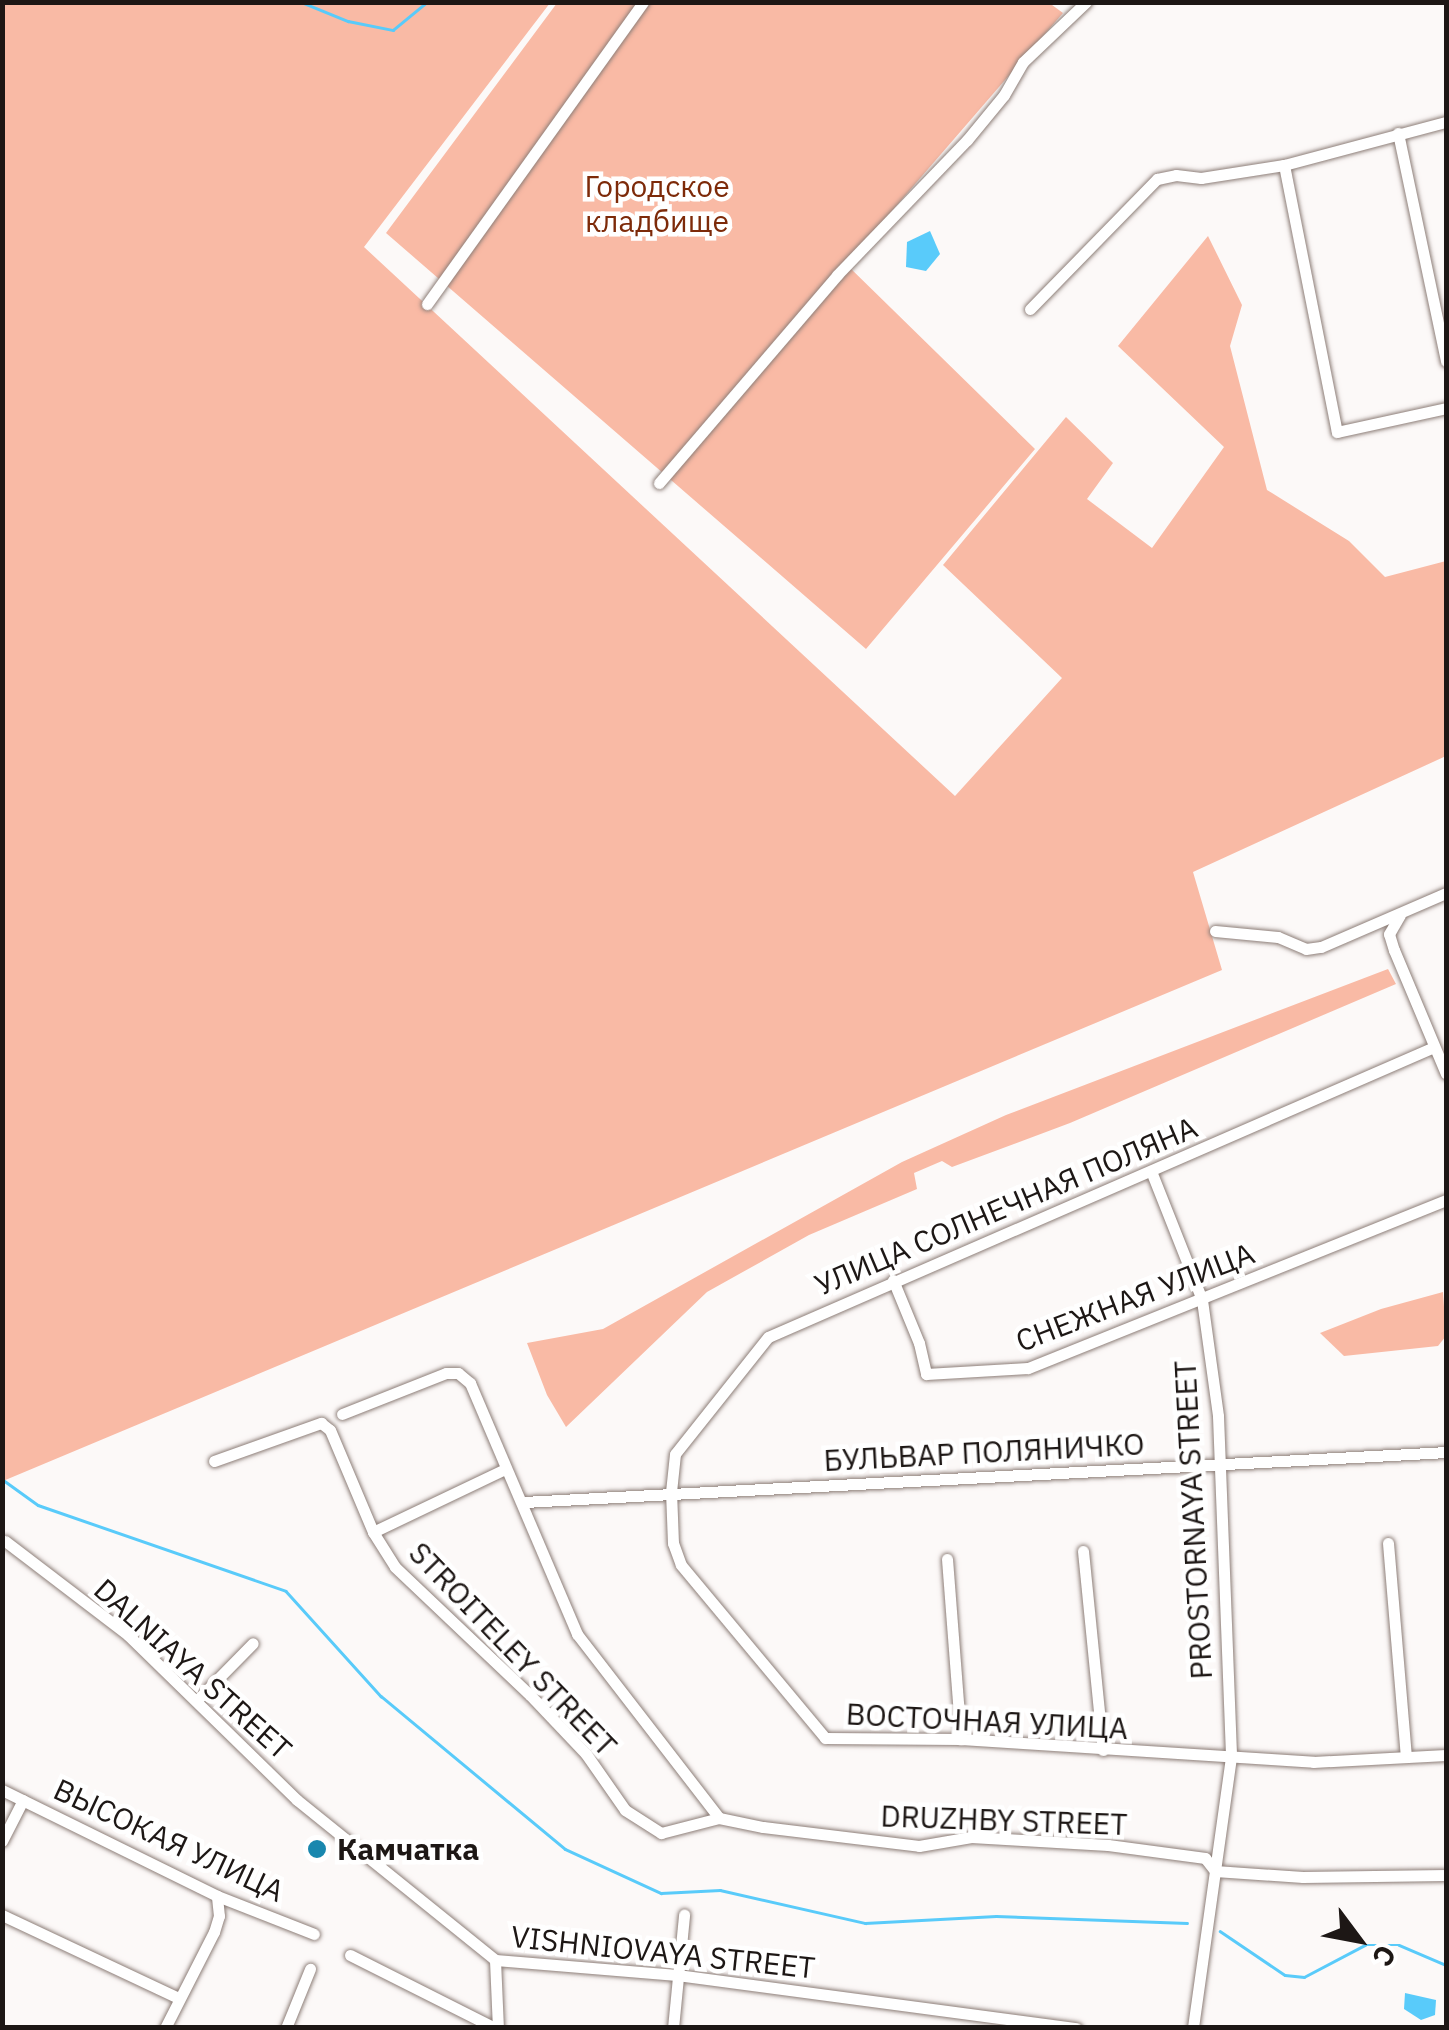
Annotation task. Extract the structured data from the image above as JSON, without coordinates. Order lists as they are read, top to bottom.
{
  "streets": {
    "street": [
      "УЛИЦА СОЛНЕЧНАЯ ПОЛЯНА",
      "СНЕЖНАЯ УЛИЦА",
      "БУЛЬВАР ПОЛЯНИЧКО",
      "PROSTORNAYA STREET",
      "STROITELEY STREET",
      "DALNIAYA STREET",
      "ВОСТОЧНАЯ УЛИЦА",
      "DRUZHBY STREET",
      "ВЫСОКАЯ УЛИЦА",
      "VISHNIOVAYA STREET"
    ]
  },
  "crossings": [
    ["УЛИЦА СОЛНЕЧНАЯ ПОЛЯНА", "СНЕЖНАЯ УЛИЦА"],
    ["УЛИЦА СОЛНЕЧНАЯ ПОЛЯНА", "БУЛЬВАР ПОЛЯНИЧКО"],
    ["УЛИЦА СОЛНЕЧНАЯ ПОЛЯНА", "PROSTORNAYA STREET"],
    ["УЛИЦА СОЛНЕЧНАЯ ПОЛЯНА", "ВОСТОЧНАЯ УЛИЦА"],
    ["СНЕЖНАЯ УЛИЦА", "PROSTORNAYA STREET"],
    ["БУЛЬВАР ПОЛЯНИЧКО", "PROSTORNAYA STREET"],
    ["БУЛЬВАР ПОЛЯНИЧКО", "ВОСТОЧНАЯ УЛИЦА"],
    ["PROSTORNAYA STREET", "ВОСТОЧНАЯ УЛИЦА"],
    ["PROSTORNAYA STREET", "DRUZHBY STREET"],
    ["STROITELEY STREET", "DRUZHBY STREET"],
    ["DALNIAYA STREET", "VISHNIOVAYA STREET"]
  ],
  "parks": ["Городское кладбище"],
  "places": ["Камчатка"],
  "north": "bottom right"
}
